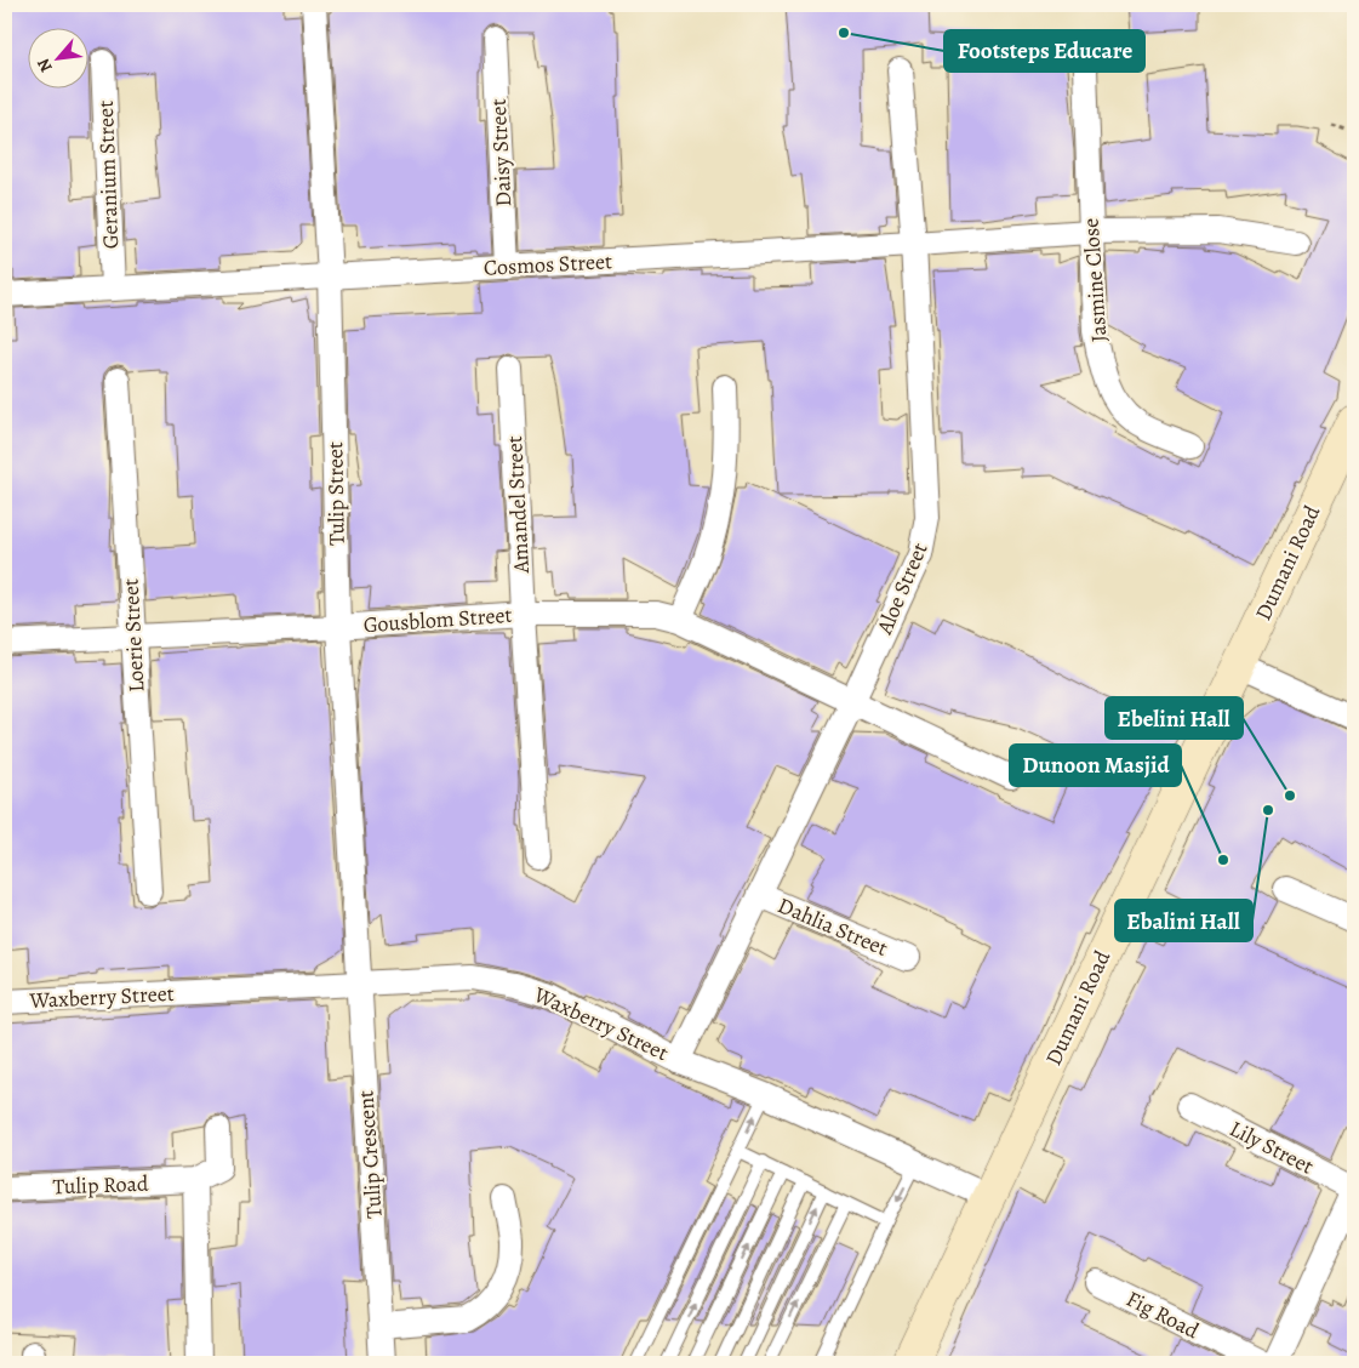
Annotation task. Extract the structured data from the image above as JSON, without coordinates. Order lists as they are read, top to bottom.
{
  "streets": {
    "street": [
      "Daisy Street",
      "Geranium Street",
      "Cosmos Street",
      "Jasmine Close",
      "Tulip Street",
      "Amandel Street",
      "Dumani Road",
      "Aloe Street",
      "Gousblom Street",
      "Loerie Street",
      "Dahlia Street",
      "Waxberry Street",
      "Lily Street",
      "Tulip Crescent",
      "Tulip Road",
      "Fig Road"
    ]
  },
  "crossings": [
    ["Daisy Street", "Cosmos Street"],
    ["Geranium Street", "Cosmos Street"],
    ["Cosmos Street", "Jasmine Close"],
    ["Cosmos Street", "Tulip Street"],
    ["Cosmos Street", "Aloe Street"],
    ["Tulip Street", "Gousblom Street"],
    ["Tulip Street", "Waxberry Street"],
    ["Tulip Street", "Tulip Crescent"],
    ["Amandel Street", "Gousblom Street"],
    ["Dumani Road", "Waxberry Street"],
    ["Aloe Street", "Gousblom Street"],
    ["Aloe Street", "Dahlia Street"],
    ["Aloe Street", "Waxberry Street"],
    ["Gousblom Street", "Loerie Street"],
    ["Waxberry Street", "Tulip Crescent"]
  ],
  "places": [
    "Footsteps Educare",
    "Ebelini Hall",
    "Ebalini Hall",
    "Dunoon Masjid"
  ],
  "north": "bottom left"
}
